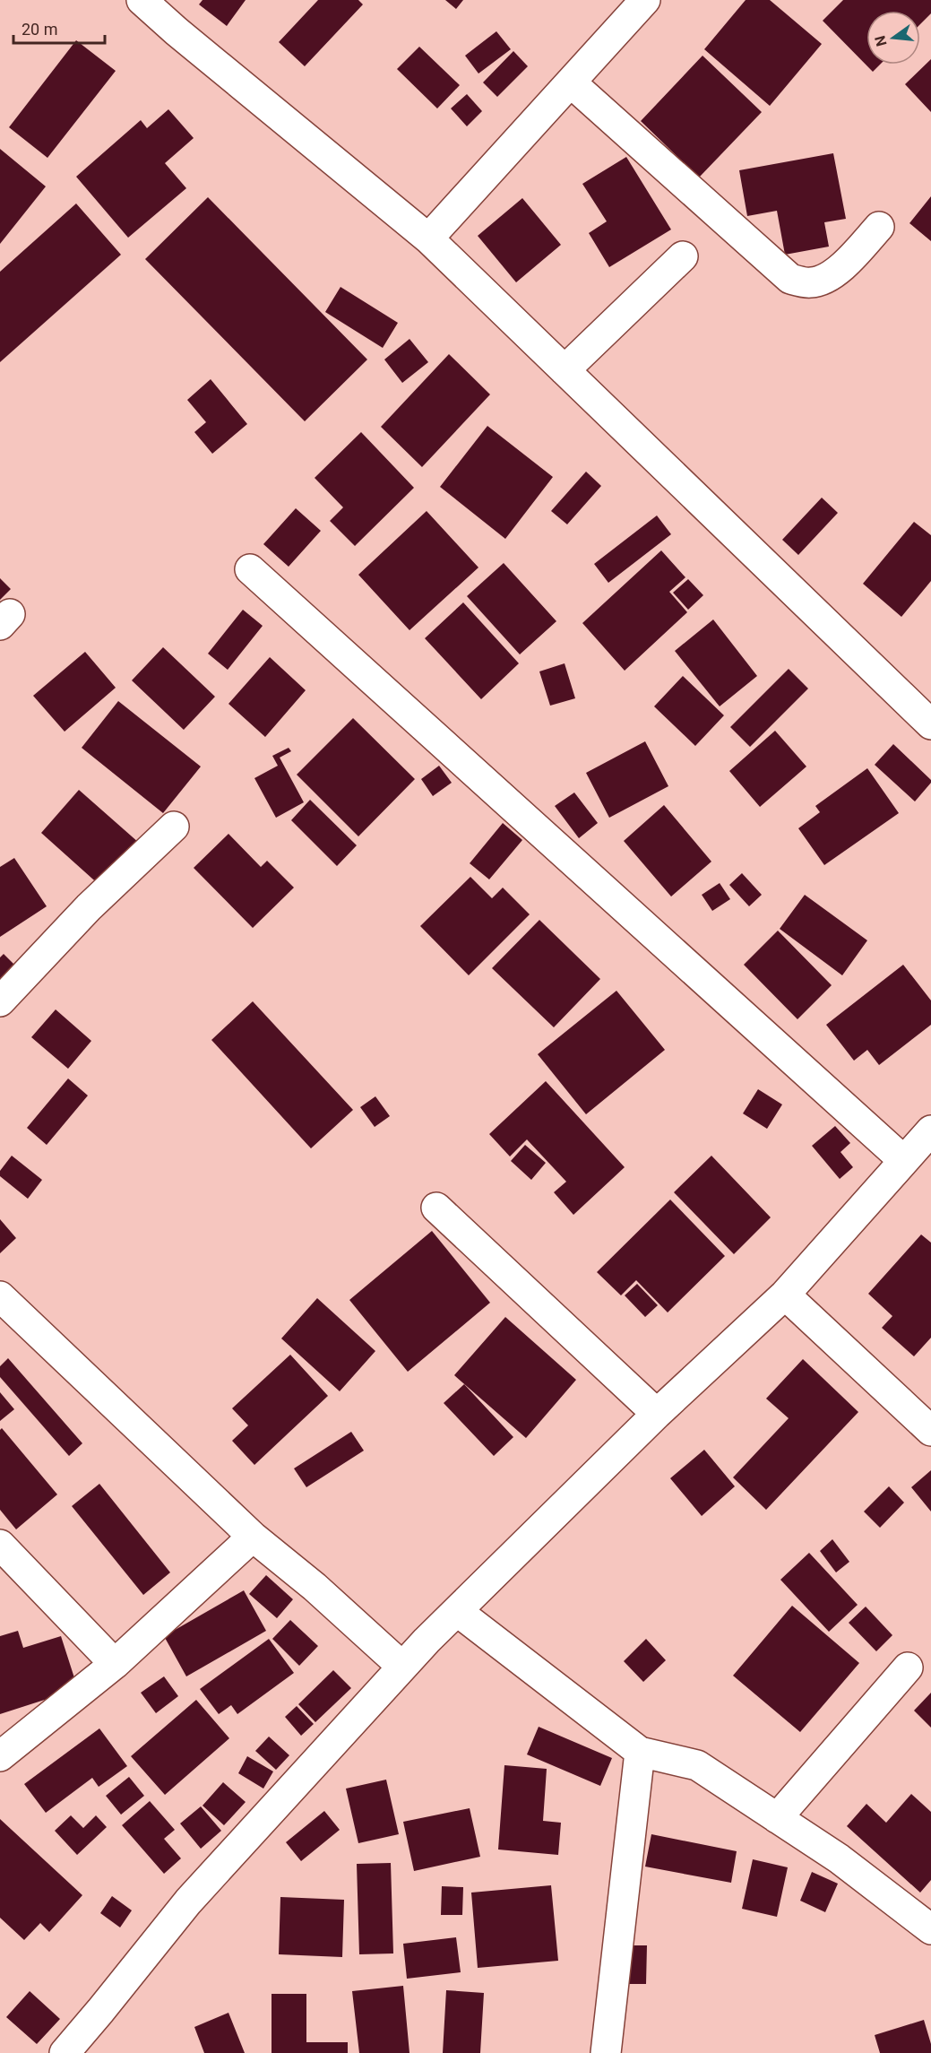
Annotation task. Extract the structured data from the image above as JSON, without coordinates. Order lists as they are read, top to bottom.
{
  "scale_bar": "20 m",
  "north": "left"
}
